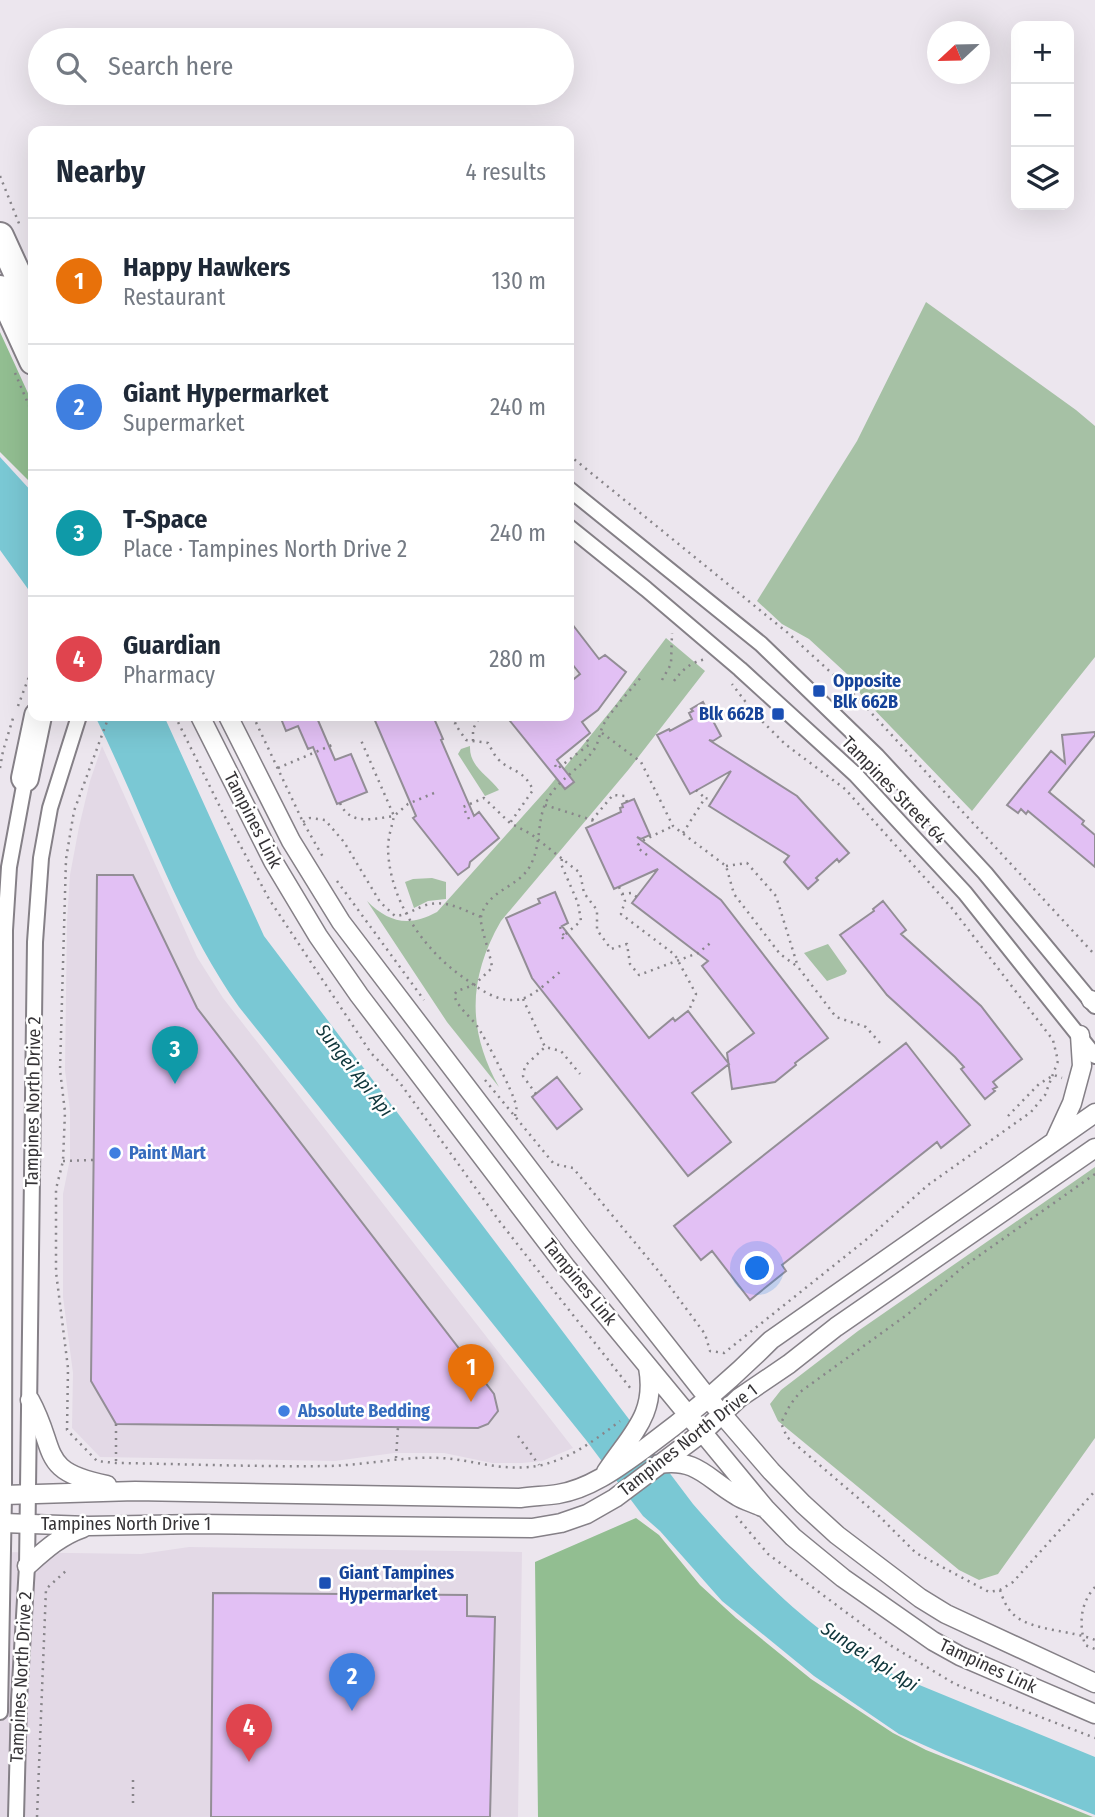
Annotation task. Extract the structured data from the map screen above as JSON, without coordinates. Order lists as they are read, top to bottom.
{
  "streets": {
    "street": [
      "Tampines Street 64",
      "Tampines Link",
      "Tampines North Drive 2",
      "Tampines North Drive 1"
    ]
  },
  "crossings": [
    ["Tampines Link", "Tampines North Drive 1"],
    ["Tampines North Drive 2", "Tampines North Drive 1"]
  ],
  "water": ["Sungei Api Api"],
  "places": {
    "transit": ["Opposite Blk 662B", "Blk 662B", "Giant Tampines Hypermarket"],
    "other": ["Paint Mart", "Absolute Bedding"]
  },
  "north": "left",
  "page": {
    "map_buttons": ["+", "−"],
    "search": "Search here",
    "heading": ["Nearby", "4 results"],
    "list": [
      {
        "mark": "1",
        "name": "Happy Hawkers",
        "note": "Restaurant",
        "value": "130 m"
      },
      {
        "mark": "2",
        "name": "Giant Hypermarket",
        "note": "Supermarket",
        "value": "240 m"
      },
      {
        "mark": "3",
        "name": "T-Space",
        "note": "Place · Tampines North Drive 2",
        "value": "240 m"
      },
      {
        "mark": "4",
        "name": "Guardian",
        "note": "Pharmacy",
        "value": "280 m"
      }
    ],
    "pins": [
      "3",
      "1",
      "2",
      "4"
    ]
  }
}
